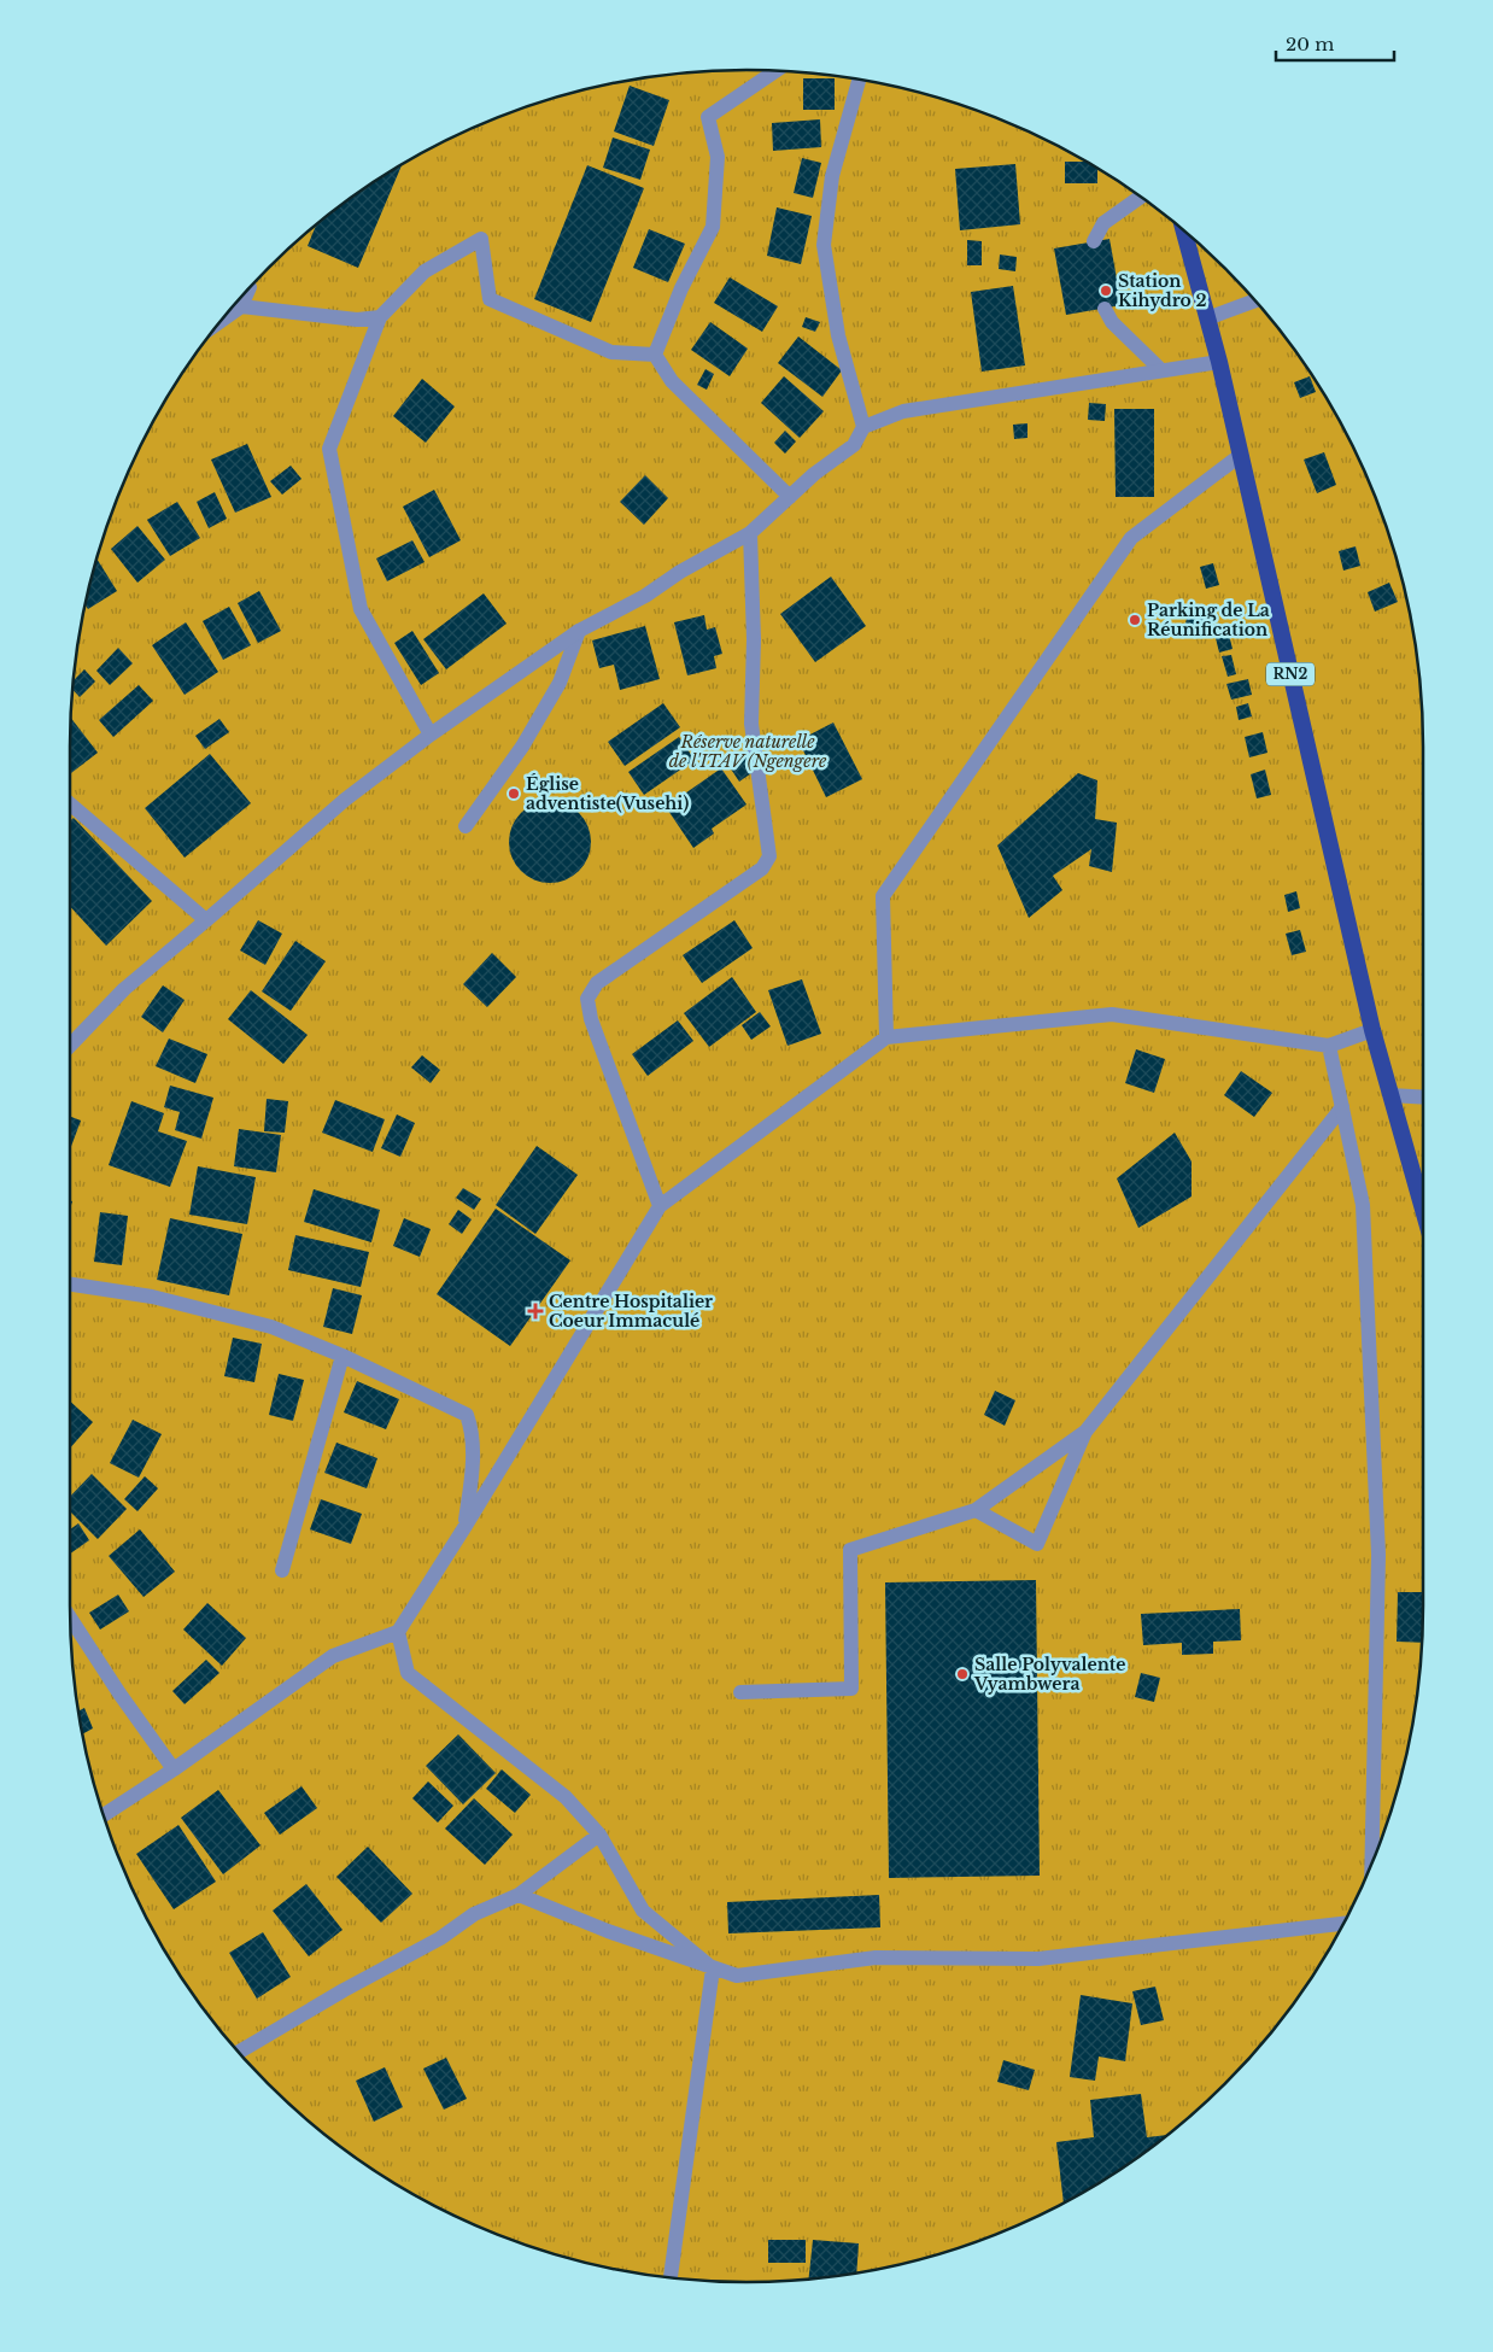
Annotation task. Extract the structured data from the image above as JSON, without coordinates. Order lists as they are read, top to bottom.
{
  "streets": {
    "highway": ["RN2"]
  },
  "parks": ["Réserve naturelle de l'ITAV (Ngengere"],
  "places": {
    "other": [
      "Station Kihydro 2",
      "Parking de La Réunification",
      "Église adventiste(Vusehi)",
      "Salle Polyvalente Vyambwera"
    ],
    "health": ["Centre Hospitalier Coeur Immaculé"]
  },
  "scale_bar": "20 m"
}
